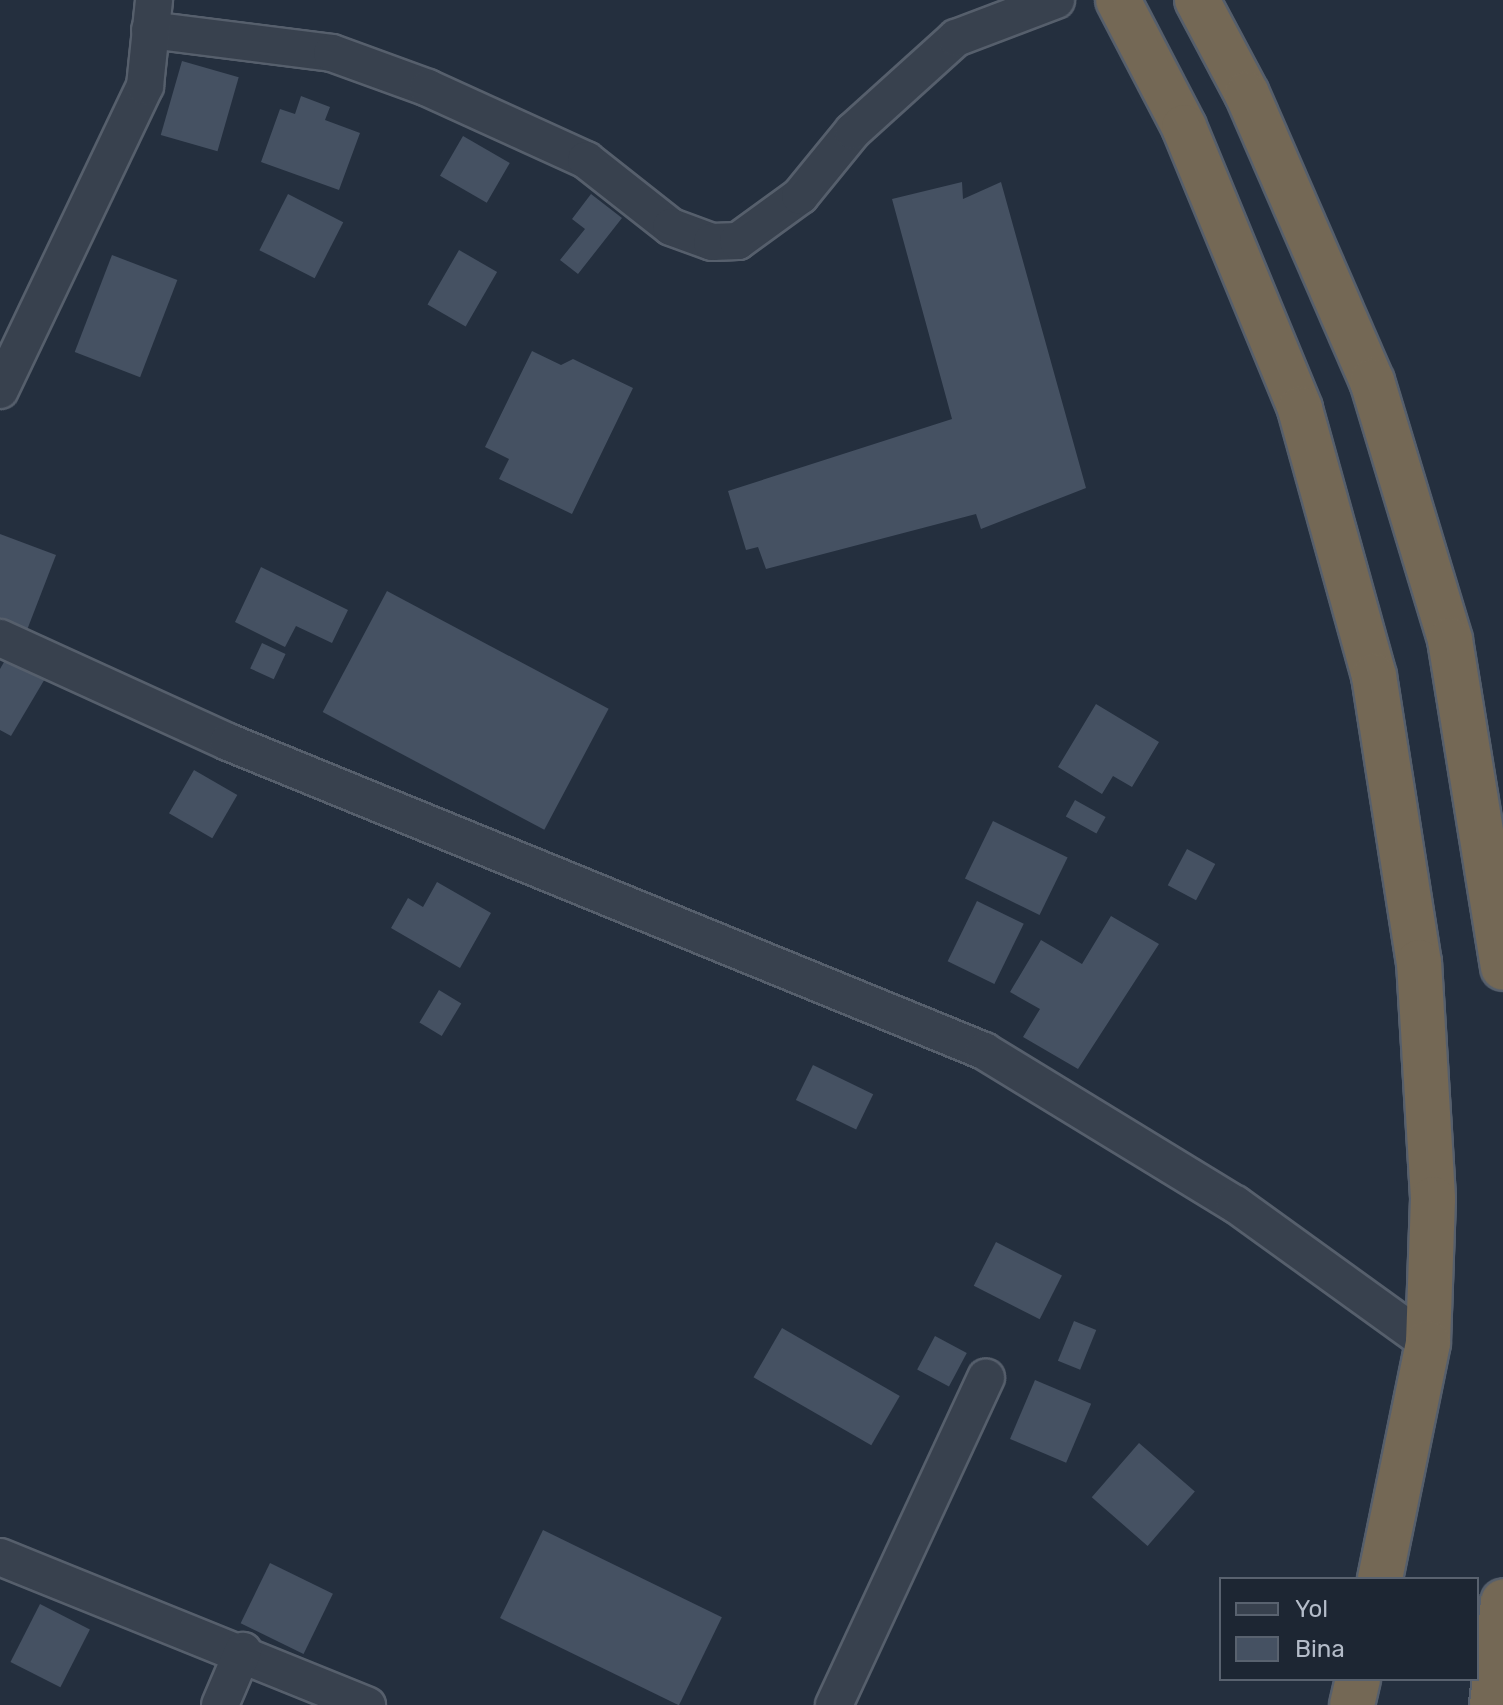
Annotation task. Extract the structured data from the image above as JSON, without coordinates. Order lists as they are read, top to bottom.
{
  "legend": ["Yol", "Bina"]
}
